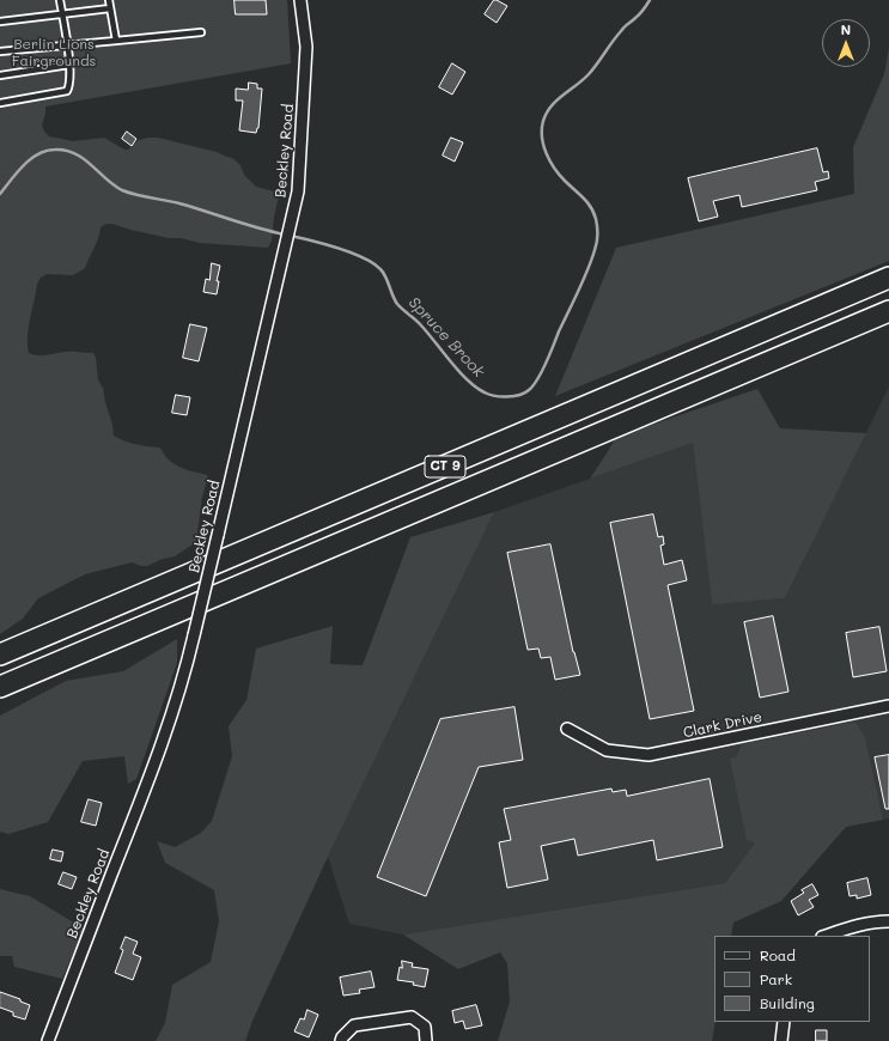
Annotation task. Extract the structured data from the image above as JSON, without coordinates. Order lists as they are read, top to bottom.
{
  "streets": {
    "highway": ["CT 9"],
    "street": ["Beckley Road", "Clark Drive"]
  },
  "water": ["Spruce Brook"],
  "parks": ["Berlin Lions Fairgrounds"],
  "legend": ["Road", "Park", "Building"],
  "north": "top"
}
